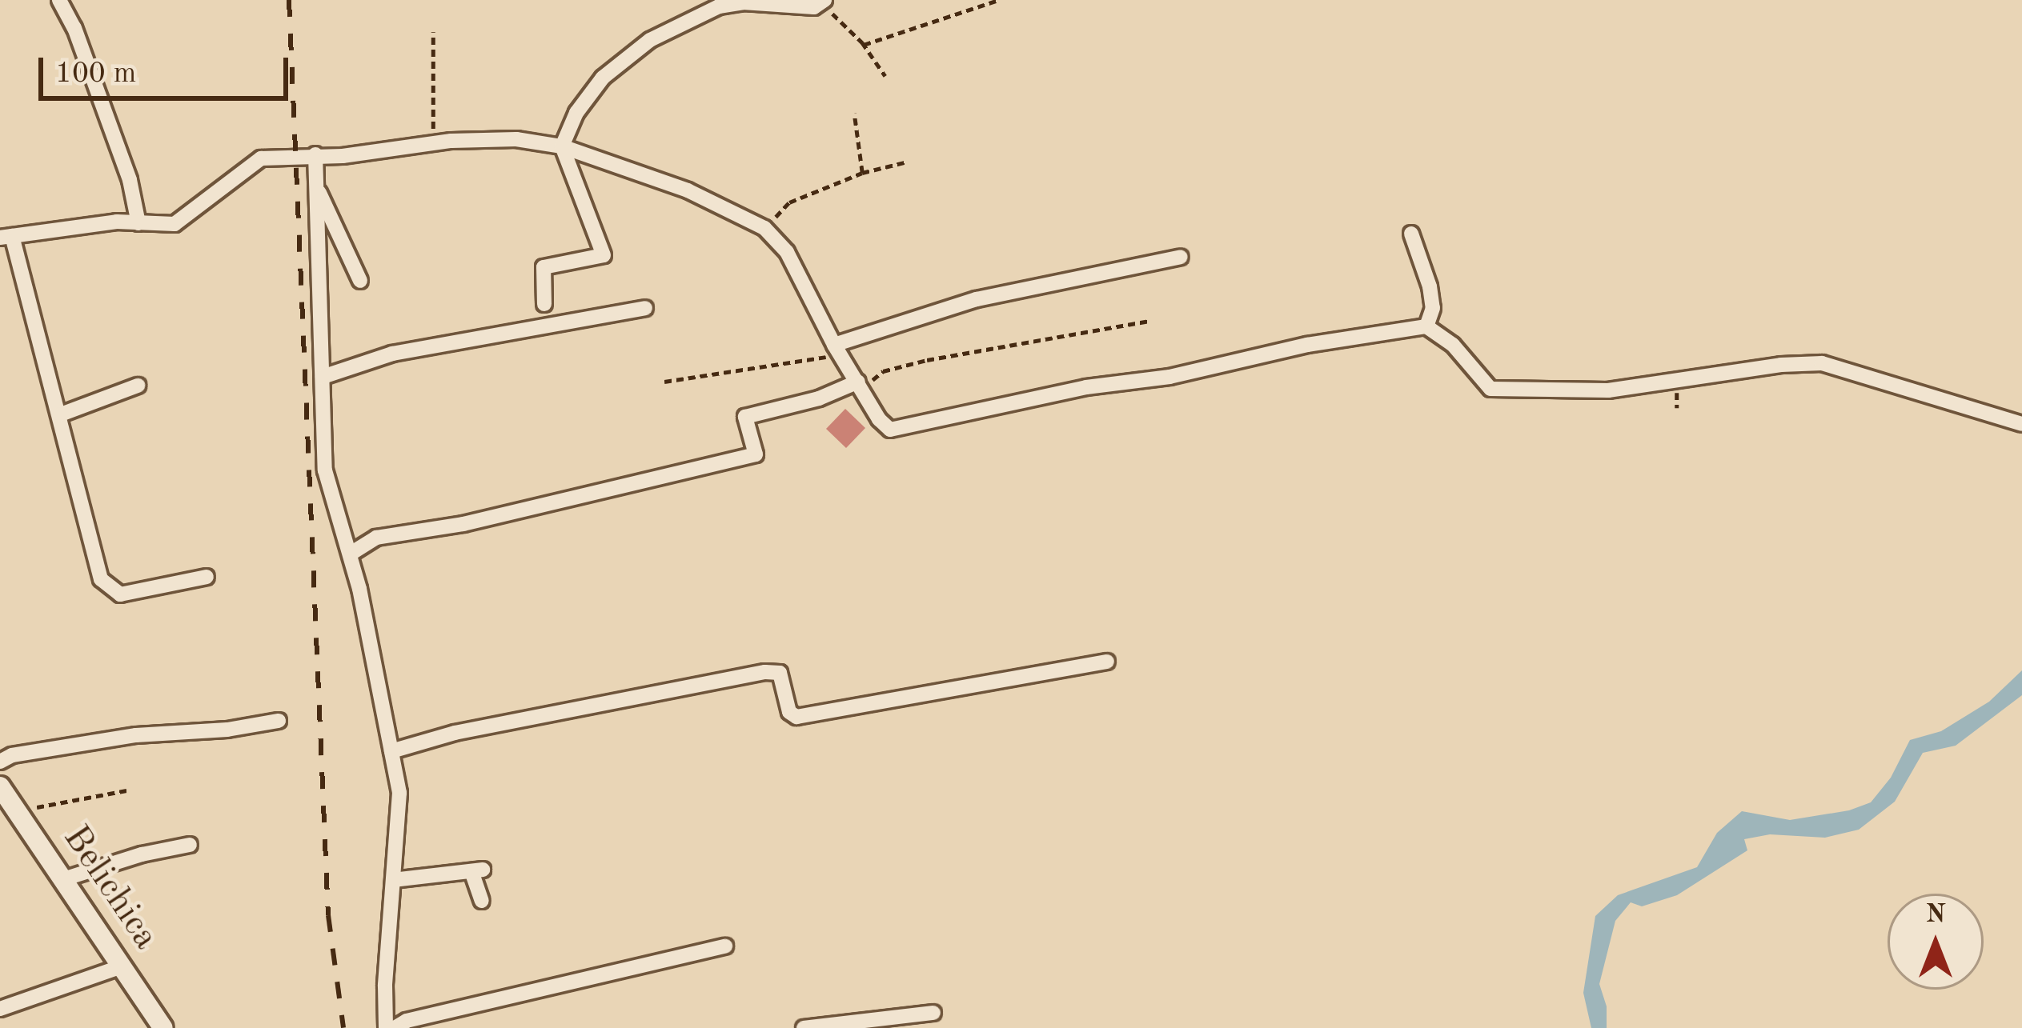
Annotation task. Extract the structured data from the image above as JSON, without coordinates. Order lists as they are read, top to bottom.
{
  "streets": {
    "main road": ["Belichica"]
  },
  "scale_bar": "100 m",
  "north": "top"
}
